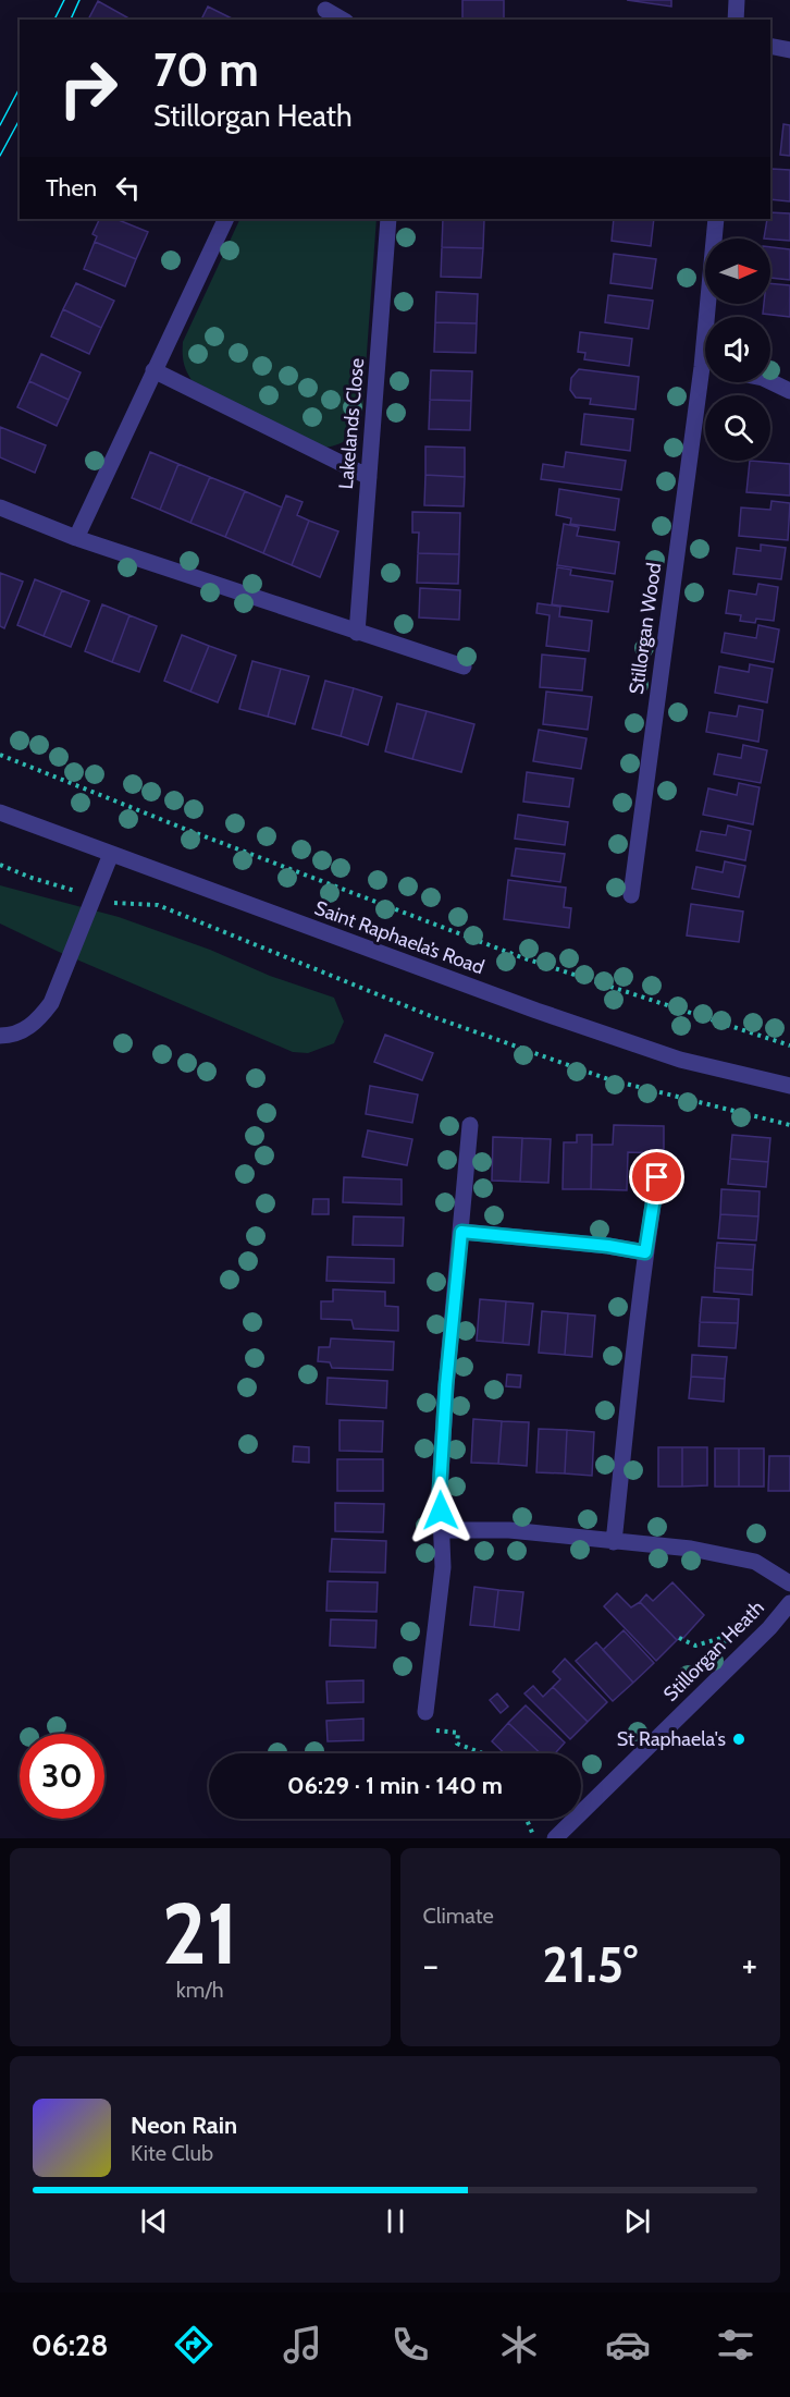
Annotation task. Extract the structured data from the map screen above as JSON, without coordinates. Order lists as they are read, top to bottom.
{
  "streets": {
    "street": [
      "Lakelands Close",
      "Stillorgan Wood",
      "Saint Raphaela’s Road",
      "Stillorgan Heath"
    ]
  },
  "places": ["St Raphaela's"],
  "north": "right",
  "page": {
    "turn": ["70 m", "Stillorgan Heath"],
    "then": "Then",
    "limit": "30",
    "trip": "06:29 · 1 min · 140 m",
    "tile": [
      ["21", "km/h"],
      "Climate"
    ],
    "heat": ["−", "21.5°", "+"],
    "song": ["Neon Rain", "Kite Club"],
    "tabs": "06:28"
  }
}
